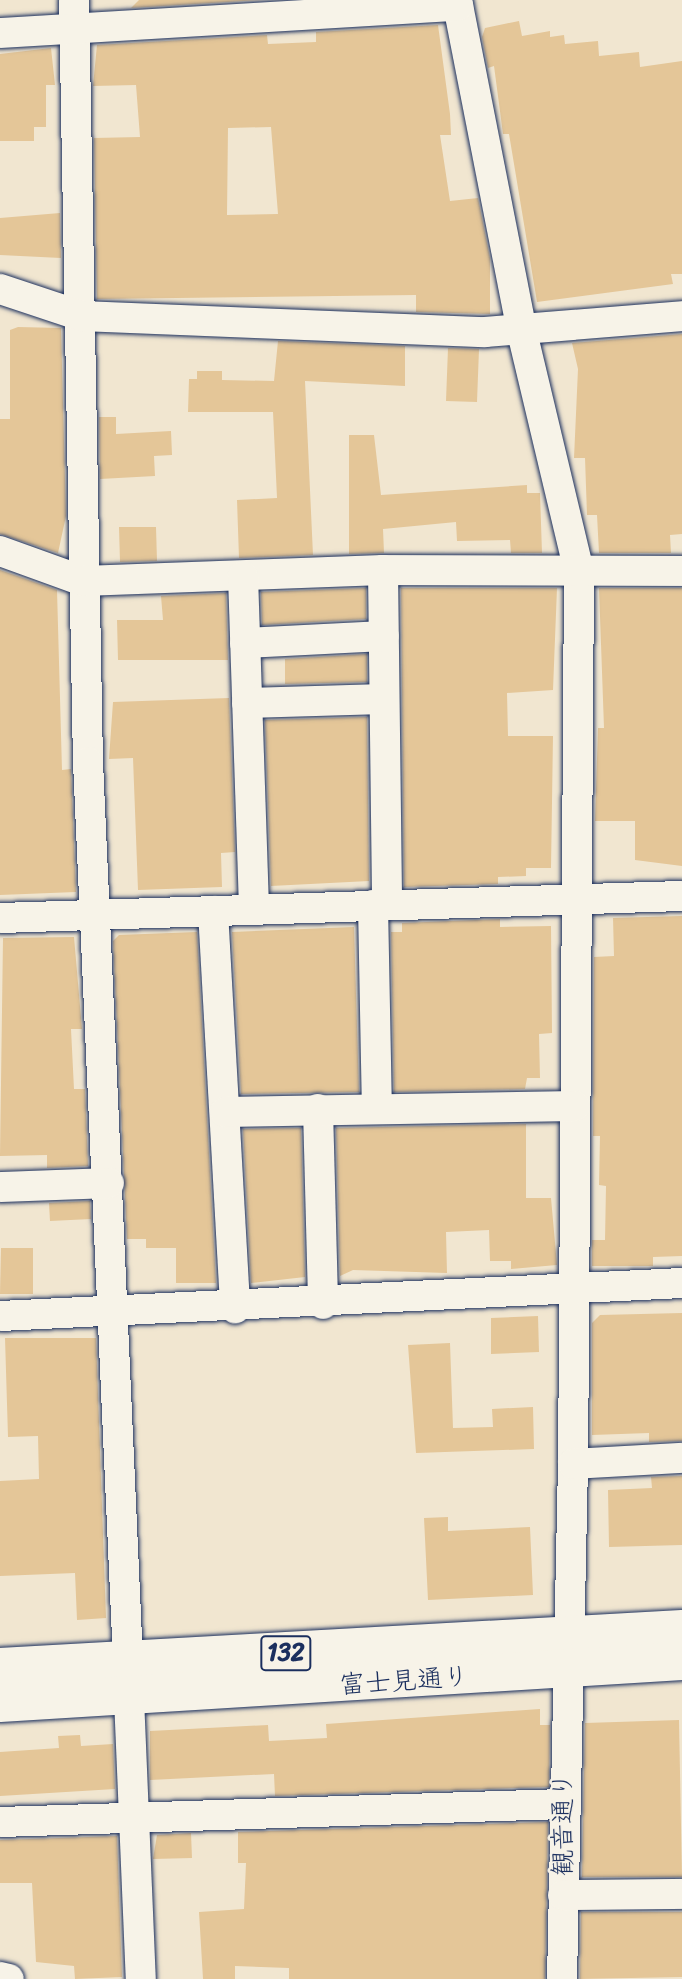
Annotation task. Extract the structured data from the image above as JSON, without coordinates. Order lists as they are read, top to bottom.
{
  "streets": {
    "highway": ["132", "富士見通り"],
    "street": ["観音通り"]
  },
  "crossings": [
    ["富士見通り", "観音通り"]
  ]
}
